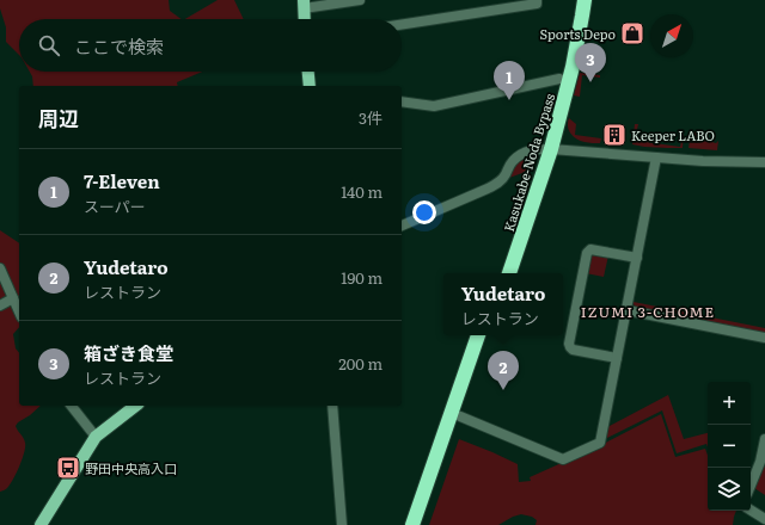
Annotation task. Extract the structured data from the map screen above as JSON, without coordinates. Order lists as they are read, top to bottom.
{
  "streets": {
    "highway": ["Kasukabe-Noda Bypass"]
  },
  "districts": ["IZUMI 3-CHOME"],
  "places": {
    "shop": ["Sports Depo"],
    "building": ["Keeper LABO"],
    "bus stop": ["野田中央高入口"]
  },
  "north": "top right",
  "page": {
    "search": "ここで検索",
    "pins": ["3", "1", "2"],
    "heading": ["周辺", "3件"],
    "list": [
      {
        "mark": "1",
        "name": "7-Eleven",
        "note": "スーパー",
        "value": "140 m"
      },
      {
        "mark": "2",
        "name": "Yudetaro",
        "note": "レストラン",
        "value": "190 m"
      },
      {
        "mark": "3",
        "name": "箱ざき食堂",
        "note": "レストラン",
        "value": "200 m"
      }
    ],
    "popup": ["Yudetaro", "レストラン"],
    "map_buttons": ["+", "−"]
  }
}
